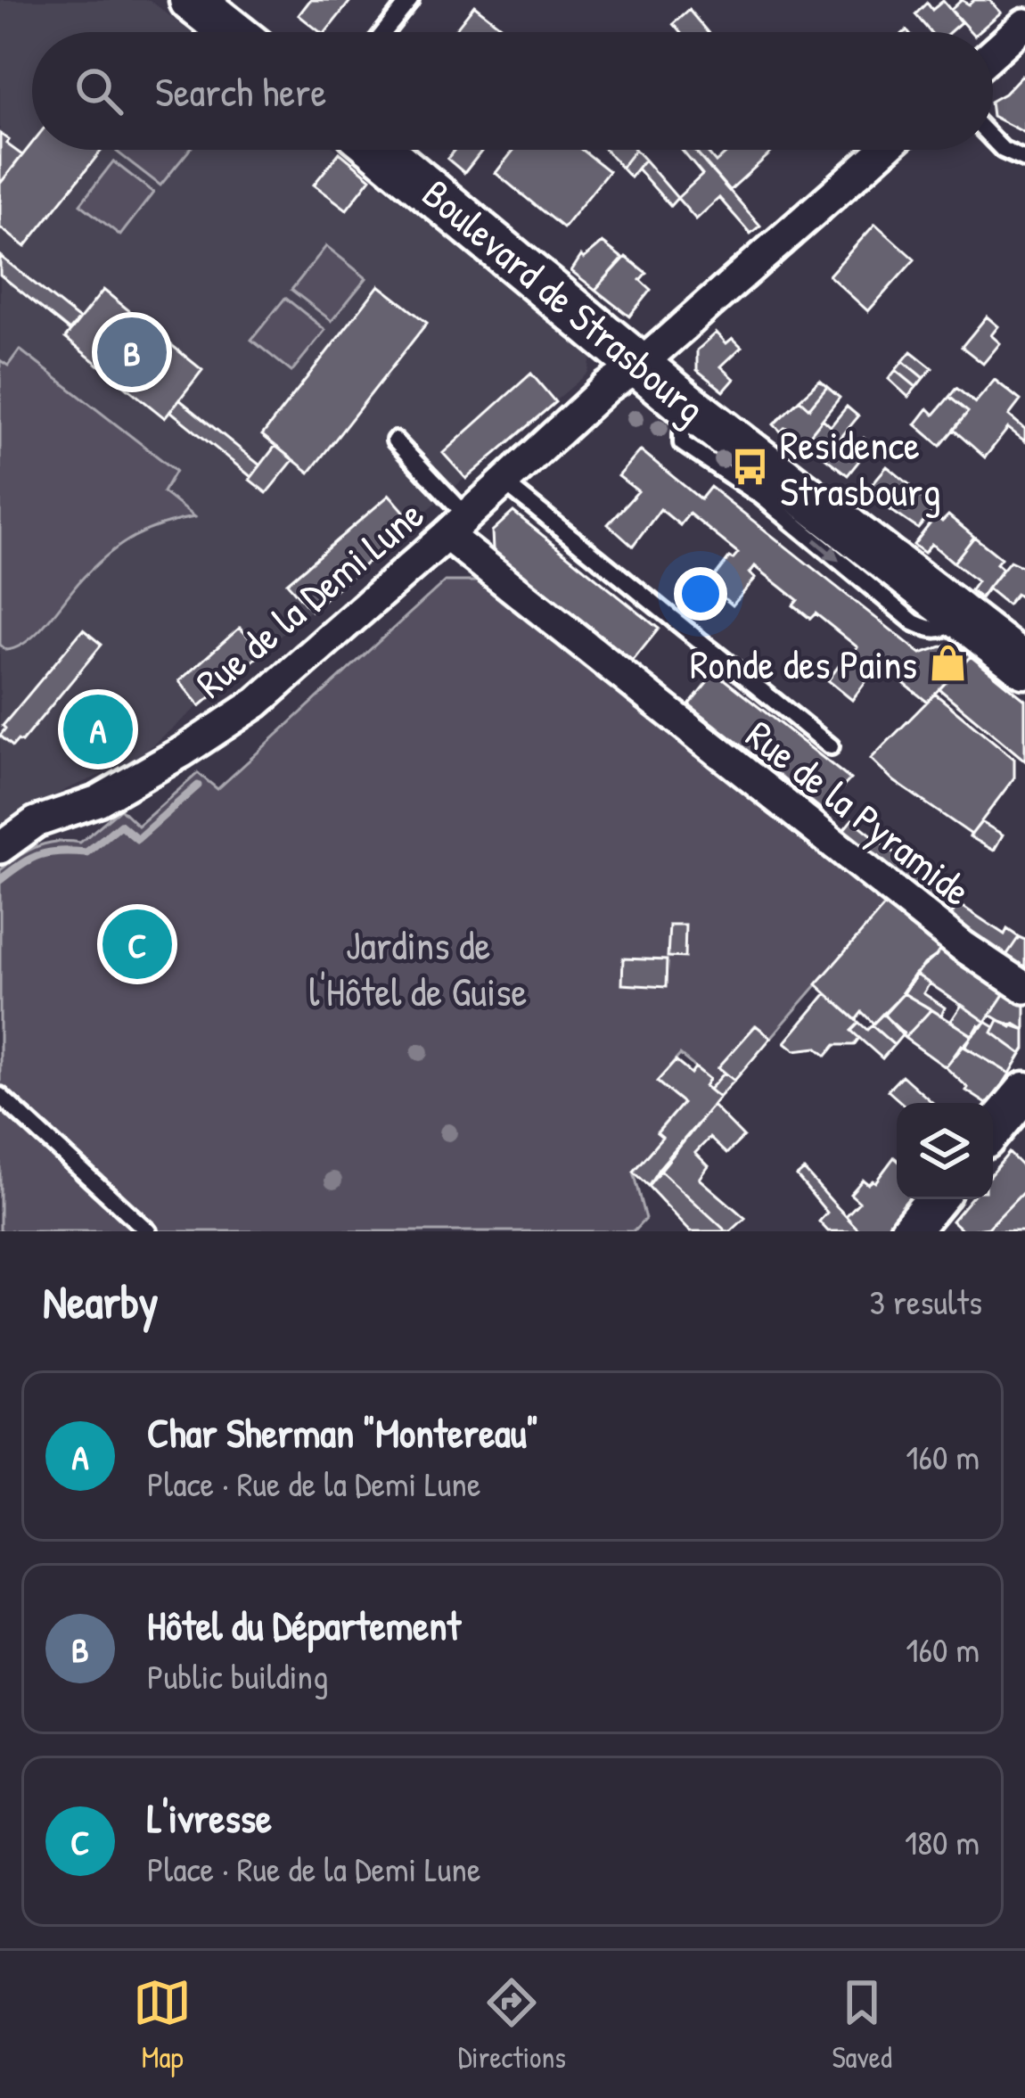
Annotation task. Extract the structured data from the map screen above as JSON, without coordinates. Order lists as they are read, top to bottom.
{
  "streets": {
    "main road": ["Boulevard de Strasbourg"],
    "street": ["Rue de la Demi Lune", "Rue de la Pyramide"]
  },
  "crossings": [
    ["Boulevard de Strasbourg", "Rue de la Demi Lune"],
    ["Rue de la Demi Lune", "Rue de la Pyramide"]
  ],
  "parks": ["Jardins de l'Hôtel de Guise"],
  "places": {
    "bus stop": ["Residence Strasbourg"],
    "shop": ["Ronde des Pains"]
  },
  "page": {
    "search": "Search here",
    "pins": ["B", "A", "C"],
    "heading": ["Nearby", "3 results"],
    "list": [
      {
        "mark": "A",
        "name": "Char Sherman \"Montereau\"",
        "note": "Place · Rue de la Demi Lune",
        "value": "160 m"
      },
      {
        "mark": "B",
        "name": "Hôtel du Département",
        "note": "Public building",
        "value": "160 m"
      },
      {
        "mark": "C",
        "name": "L'ivresse",
        "note": "Place · Rue de la Demi Lune",
        "value": "180 m"
      }
    ],
    "nav": ["Map", "Directions", "Saved"]
  }
}
